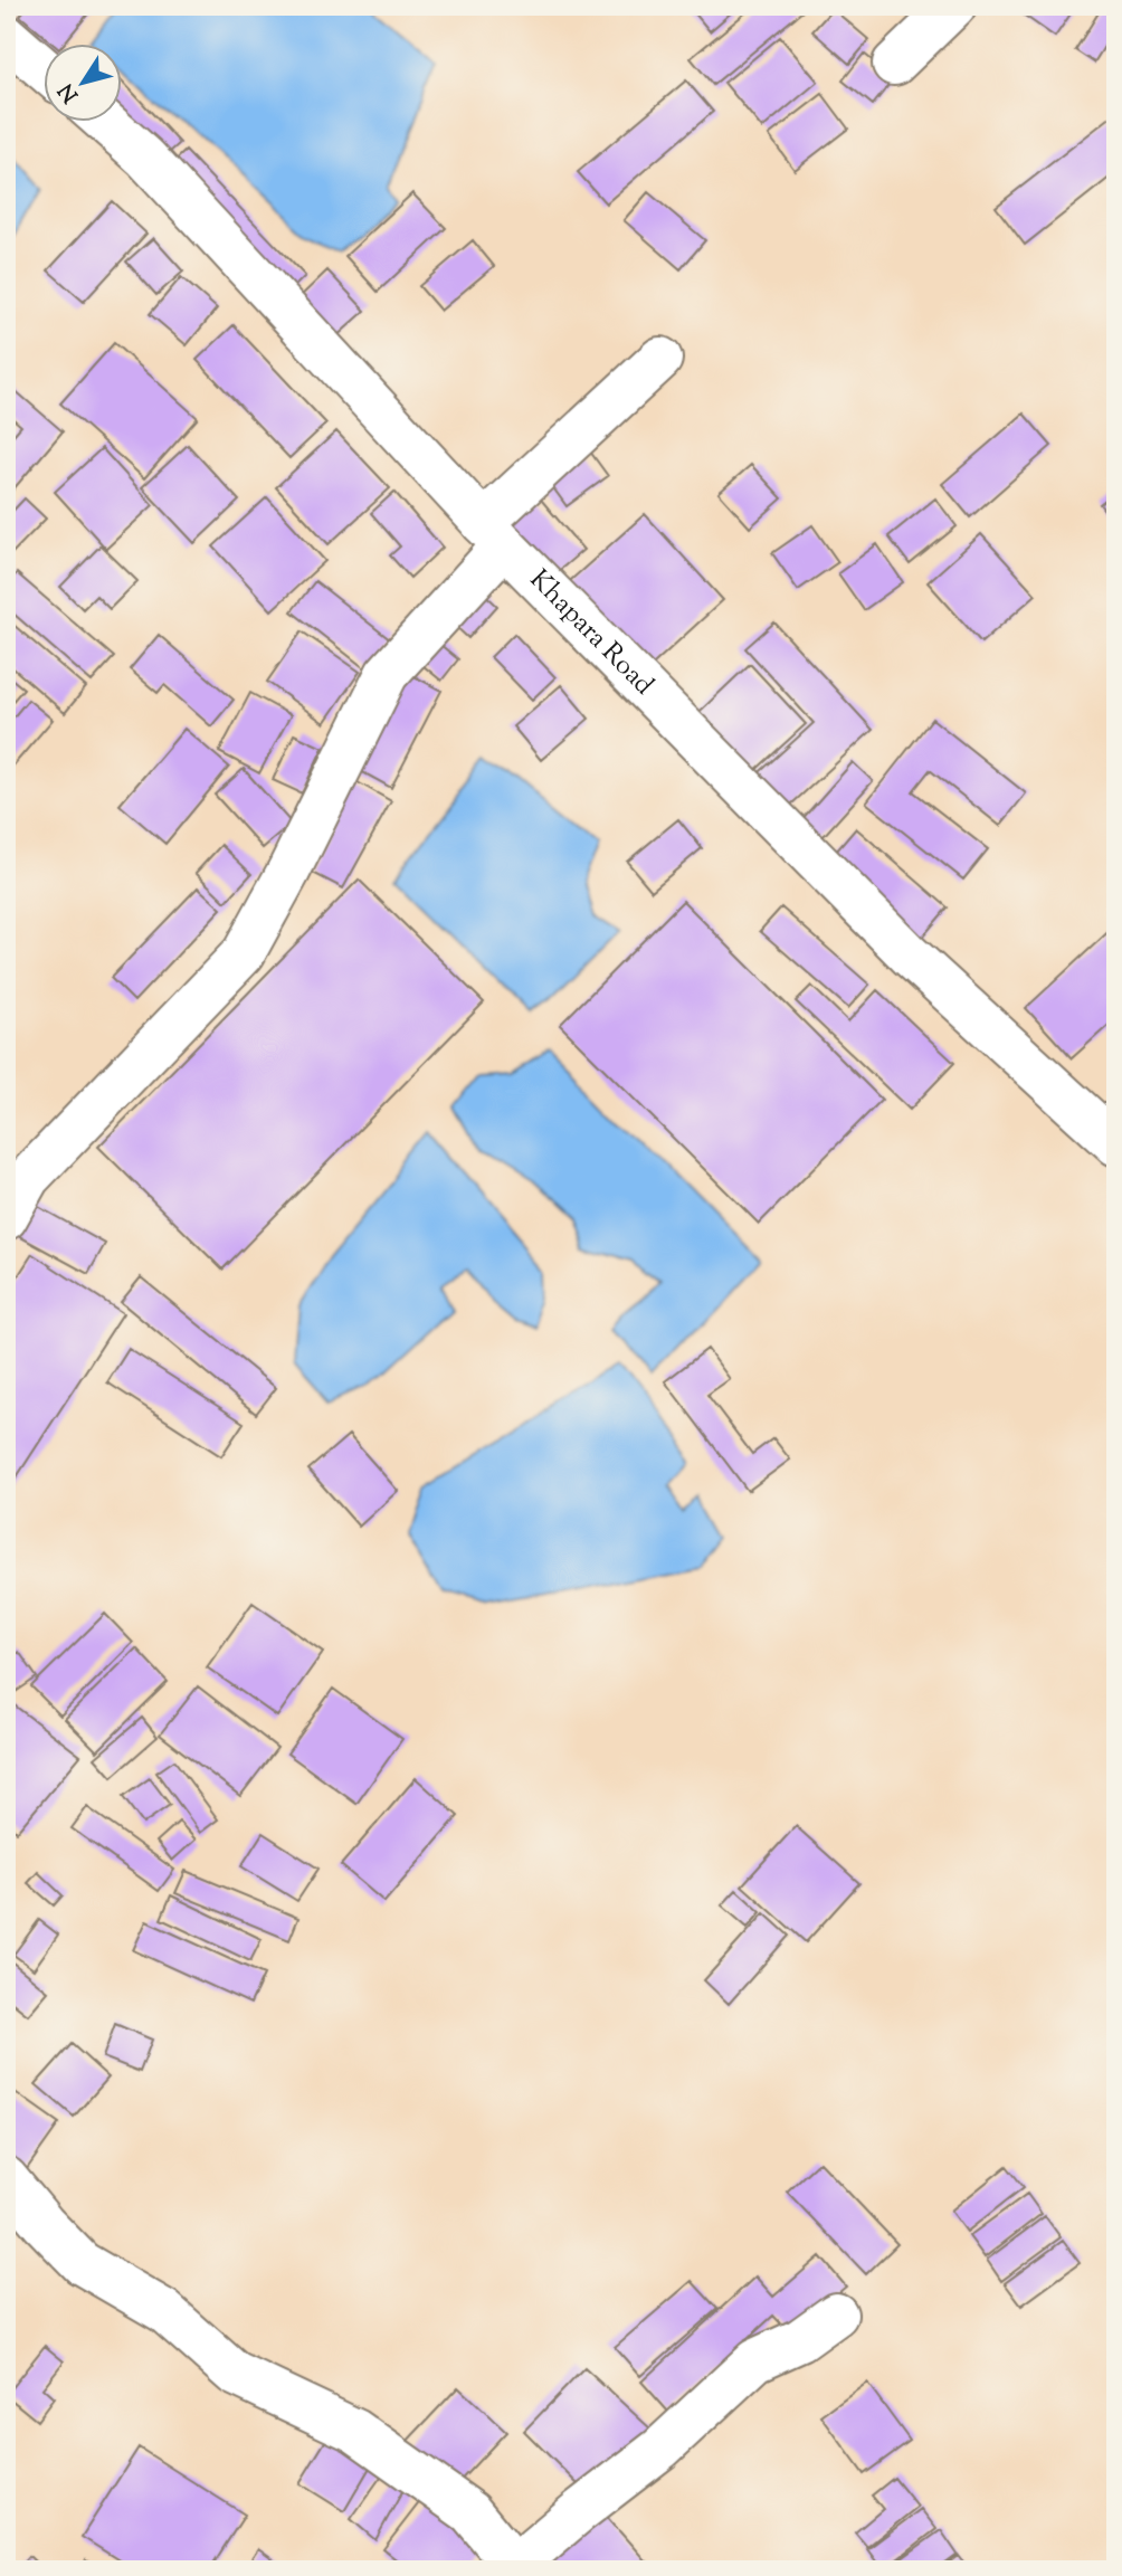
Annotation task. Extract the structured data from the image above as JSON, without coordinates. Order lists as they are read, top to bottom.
{
  "streets": {
    "street": ["Khapara Road"]
  },
  "north": "bottom left"
}
